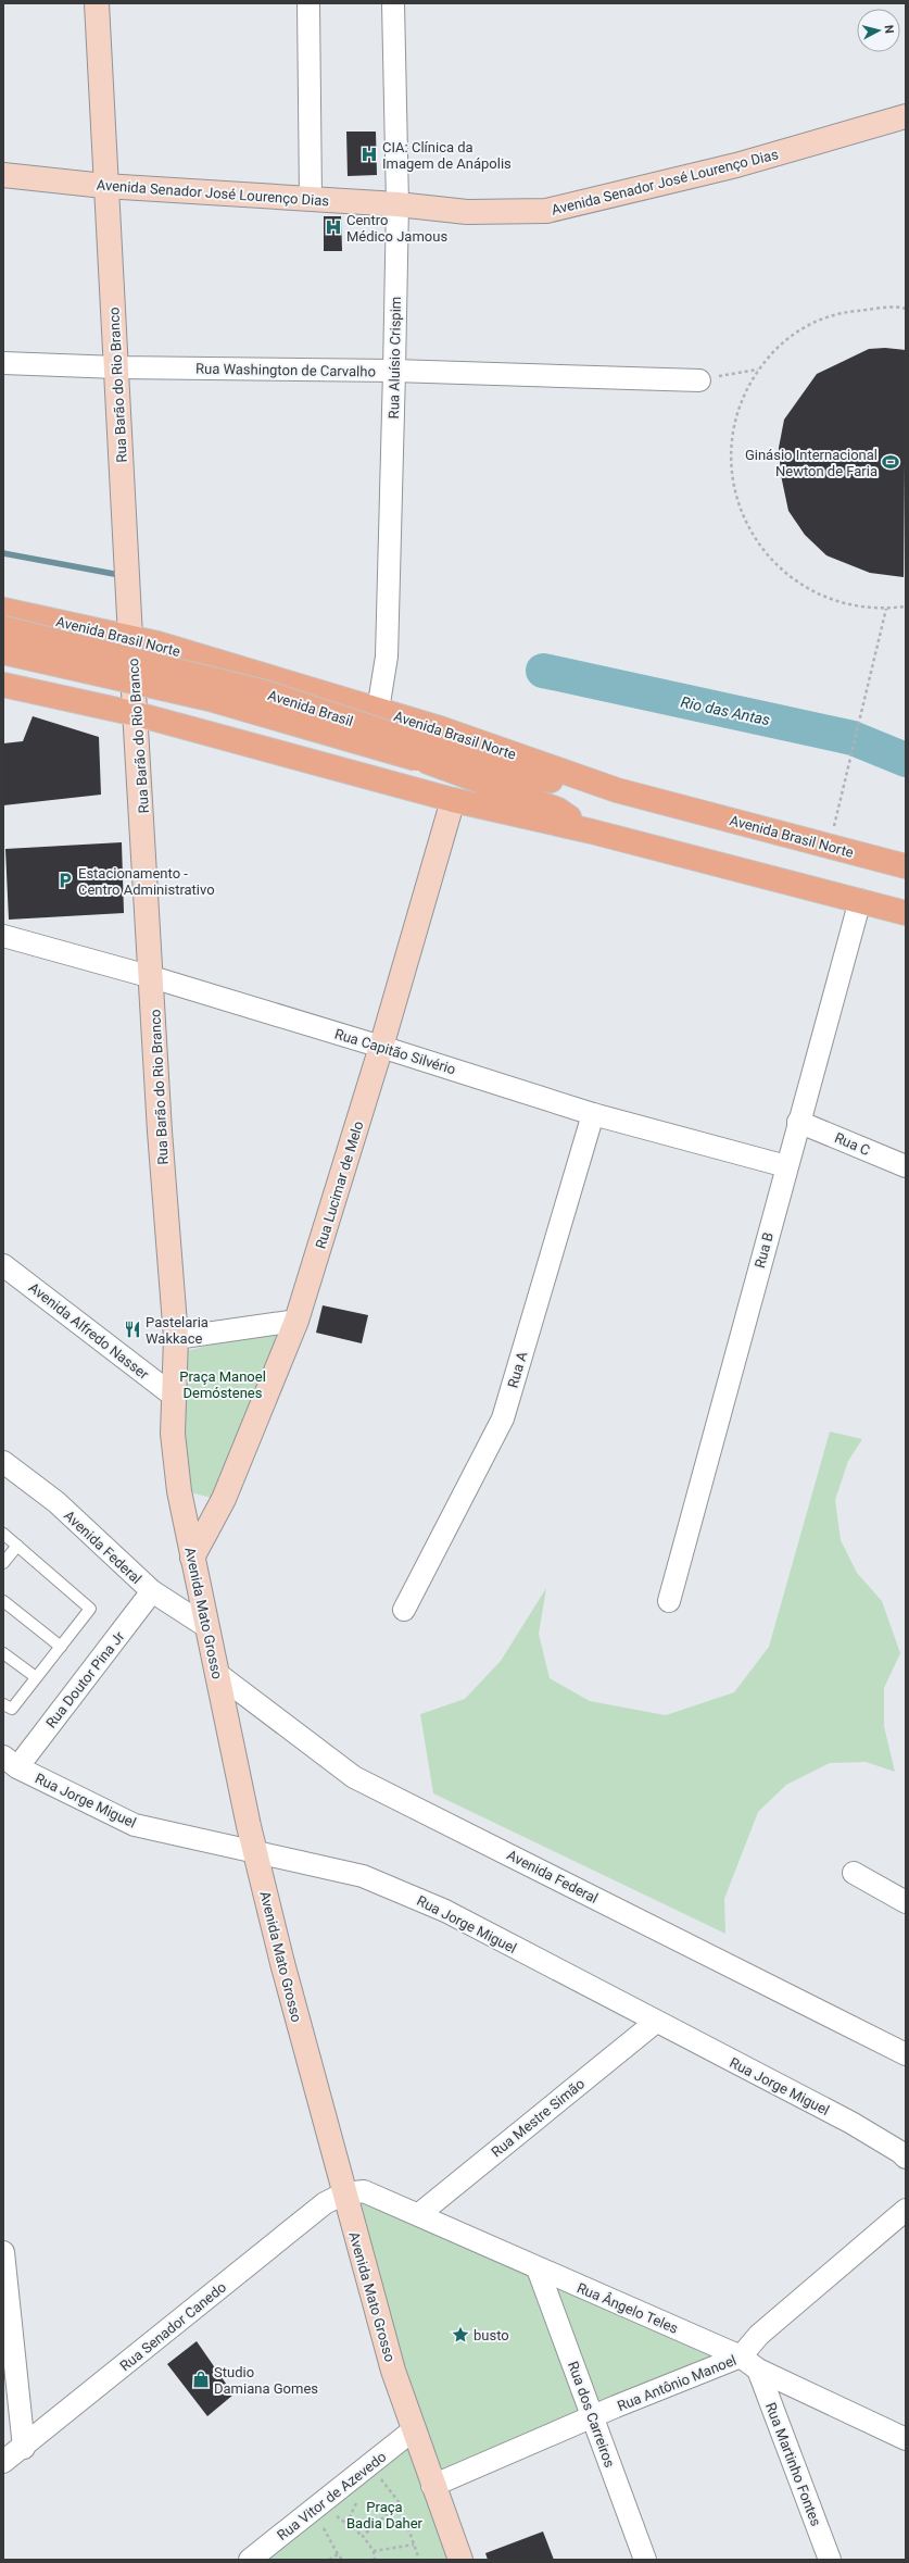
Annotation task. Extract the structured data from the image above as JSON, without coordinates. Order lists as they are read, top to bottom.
{
  "streets": {
    "main road": [
      "Avenida Senador José Lourenço Dias",
      "Rua Barão do Rio Branco",
      "Avenida Brasil Norte",
      "Avenida Brasil",
      "Rua Lucimar de Melo",
      "Avenida Mato Grosso"
    ],
    "street": [
      "Rua Aluísio Crispim",
      "Rua Washington de Carvalho",
      "Rua Capitão Silvério",
      "Rua C",
      "Rua B",
      "Avenida Alfredo Nasser",
      "Rua A",
      "Avenida Federal",
      "Rua Doutor Pina Jr",
      "Rua Jorge Miguel",
      "Rua Mestre Simão",
      "Rua Ângelo Teles",
      "Rua Senador Canedo",
      "Rua Antônio Manoel",
      "Rua dos Carreiros",
      "Rua Martinho Fontes",
      "Rua Vitor de Azevedo"
    ]
  },
  "crossings": [
    ["Avenida Senador José Lourenço Dias", "Rua Aluísio Crispim"],
    ["Avenida Senador José Lourenço Dias", "Rua Barão do Rio Branco"],
    ["Rua Aluísio Crispim", "Rua Washington de Carvalho"],
    ["Rua Aluísio Crispim", "Avenida Brasil Norte"],
    ["Rua Washington de Carvalho", "Rua Barão do Rio Branco"],
    ["Rua Barão do Rio Branco", "Avenida Brasil Norte"],
    ["Rua Barão do Rio Branco", "Rua Capitão Silvério"],
    ["Rua Barão do Rio Branco", "Avenida Mato Grosso"],
    ["Avenida Brasil Norte", "Avenida Brasil"],
    ["Rua Capitão Silvério", "Rua Lucimar de Melo"],
    ["Rua Capitão Silvério", "Rua B"],
    ["Rua Capitão Silvério", "Rua A"],
    ["Rua C", "Rua B"],
    ["Rua Lucimar de Melo", "Avenida Mato Grosso"],
    ["Avenida Alfredo Nasser", "Avenida Mato Grosso"],
    ["Avenida Federal", "Avenida Mato Grosso"],
    ["Avenida Federal", "Rua Doutor Pina Jr"],
    ["Avenida Mato Grosso", "Rua Jorge Miguel"],
    ["Avenida Mato Grosso", "Rua Ângelo Teles"],
    ["Avenida Mato Grosso", "Rua Senador Canedo"],
    ["Avenida Mato Grosso", "Rua Antônio Manoel"],
    ["Avenida Mato Grosso", "Rua Vitor de Azevedo"],
    ["Rua Doutor Pina Jr", "Rua Jorge Miguel"],
    ["Rua Jorge Miguel", "Rua Mestre Simão"],
    ["Rua Mestre Simão", "Rua Ângelo Teles"],
    ["Rua Ângelo Teles", "Rua Senador Canedo"],
    ["Rua Ângelo Teles", "Rua Antônio Manoel"],
    ["Rua Ângelo Teles", "Rua dos Carreiros"],
    ["Rua Ângelo Teles", "Rua Martinho Fontes"],
    ["Rua Antônio Manoel", "Rua dos Carreiros"]
  ],
  "water": ["Rio das Antas"],
  "parks": ["Praça Manoel Demóstenes", "Praça Badia Daher"],
  "places": {
    "hospital": ["CIA: Clínica da Imagem de Anápolis", "Centro Médico Jamous"],
    "sports": ["Ginásio Internacional Newton de Faria"],
    "parking": ["Estacionamento - Centro Administrativo"],
    "restaurant": ["Pastelaria Wakkace"],
    "place": ["busto"],
    "shop": ["Studio Damiana Gomes"]
  },
  "north": "right"
}
